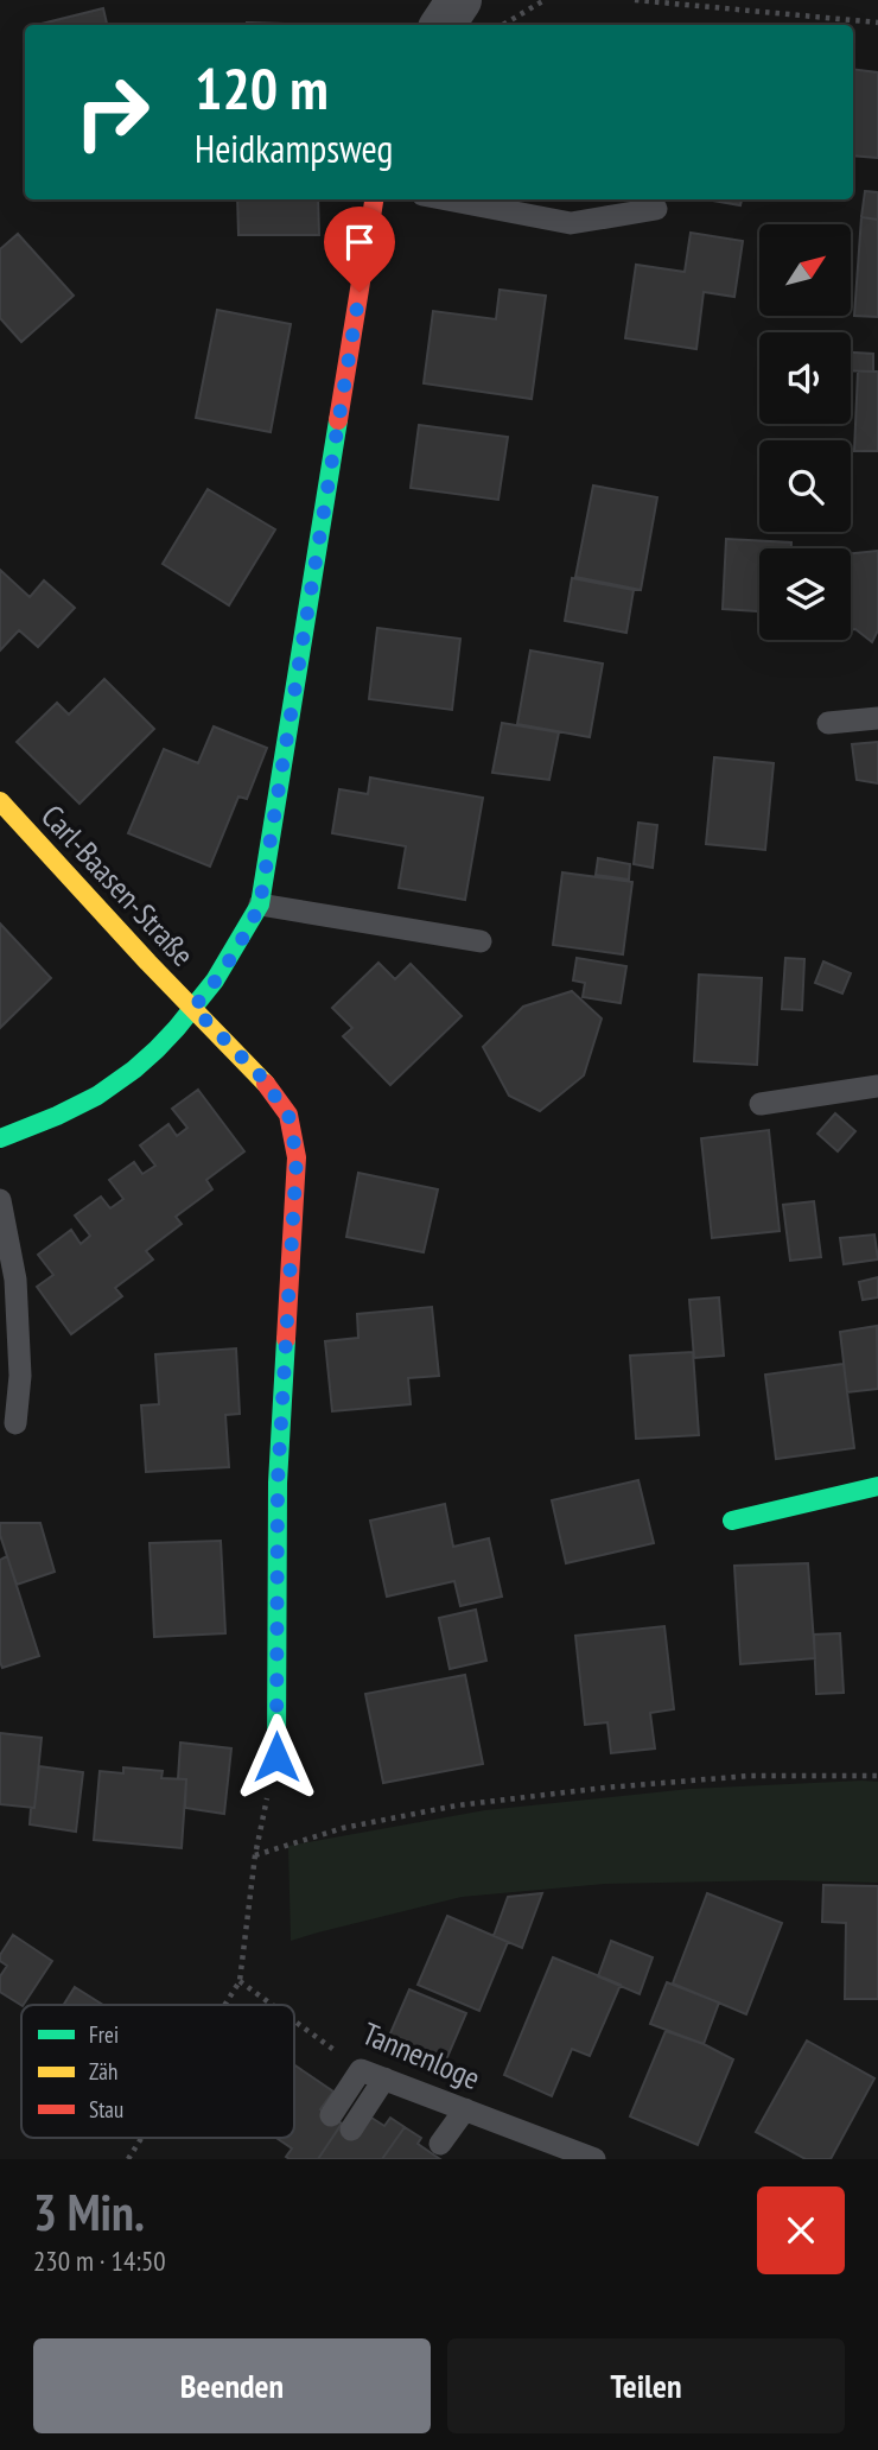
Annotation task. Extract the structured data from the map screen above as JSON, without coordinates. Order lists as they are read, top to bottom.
{
  "streets": {
    "street": ["Carl-Baasen-Straße"],
    "lane": ["Tannenloge"]
  },
  "legend": ["Frei", "Zäh", "Stau"],
  "north": "top right",
  "page": {
    "turn": ["120 m", "Heidkampsweg"],
    "heading": ["3 Min.", "230 m · 14:50"],
    "buttons": ["Beenden", "Teilen"]
  }
}
